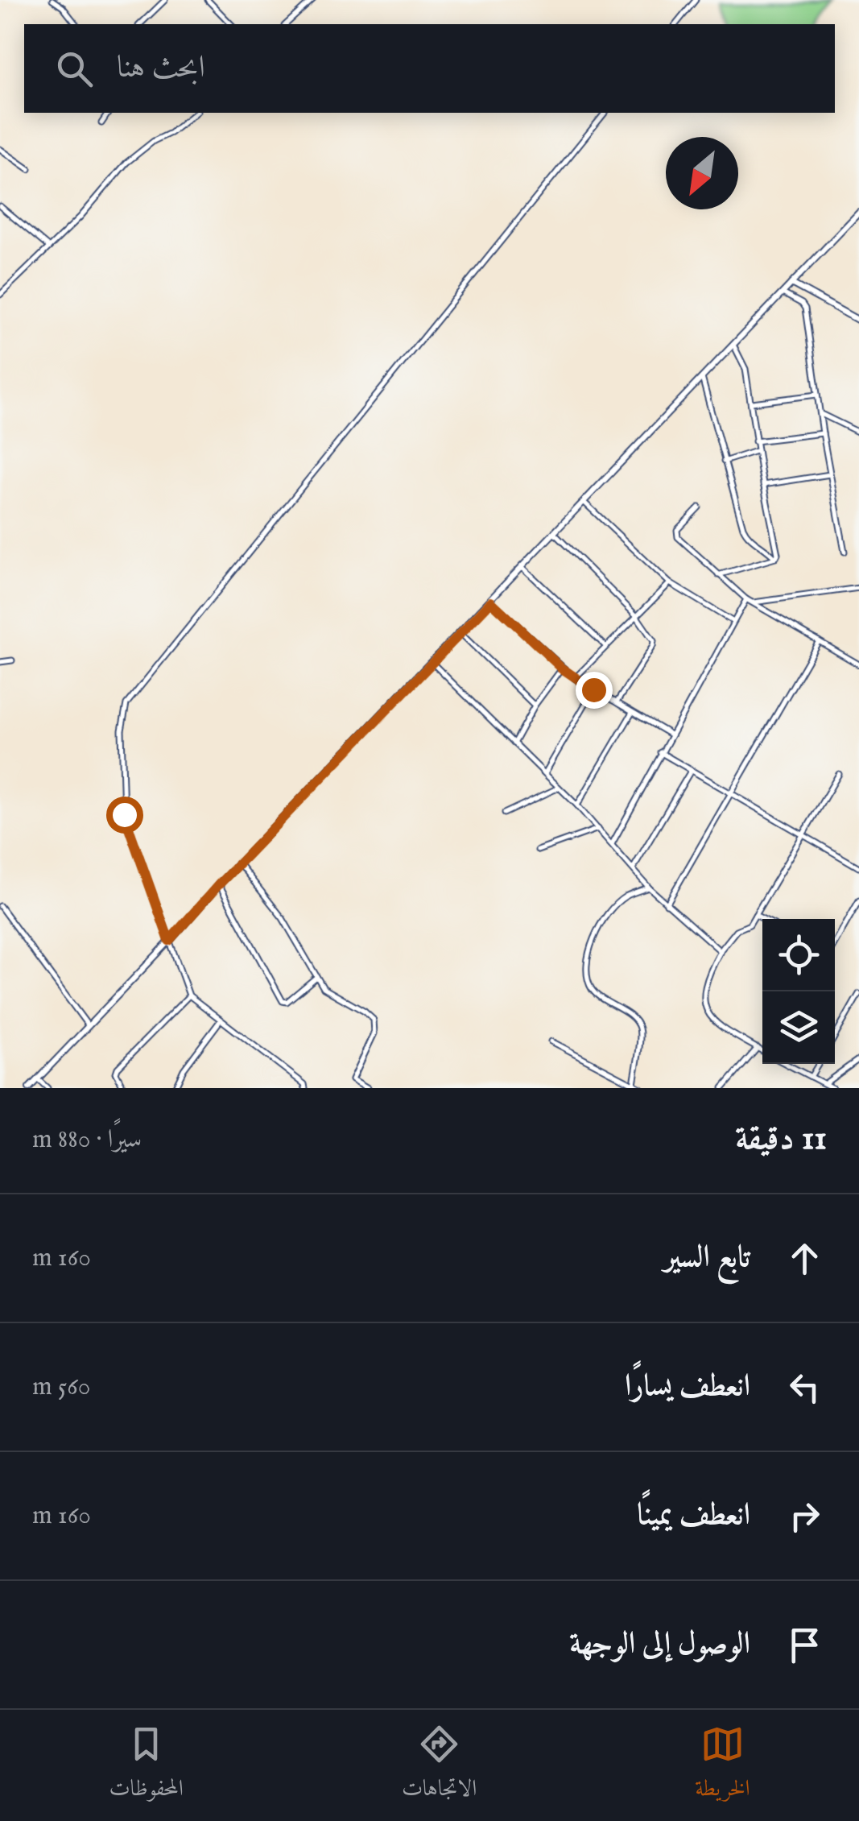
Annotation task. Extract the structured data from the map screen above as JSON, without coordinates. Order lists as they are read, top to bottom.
{
  "north": "bottom left",
  "page": {
    "search": "ابحث هنا",
    "heading": ["11 دقيقة", "سيرًا · 880 m"],
    "list": [
      ["تابع السير", "160 m"],
      ["انعطف يسارًا", "560 m"],
      ["انعطف يمينًا", "160 m"],
      "الوصول إلى الوجهة"
    ],
    "nav": ["الخريطة", "الاتجاهات", "المحفوظات"]
  }
}
